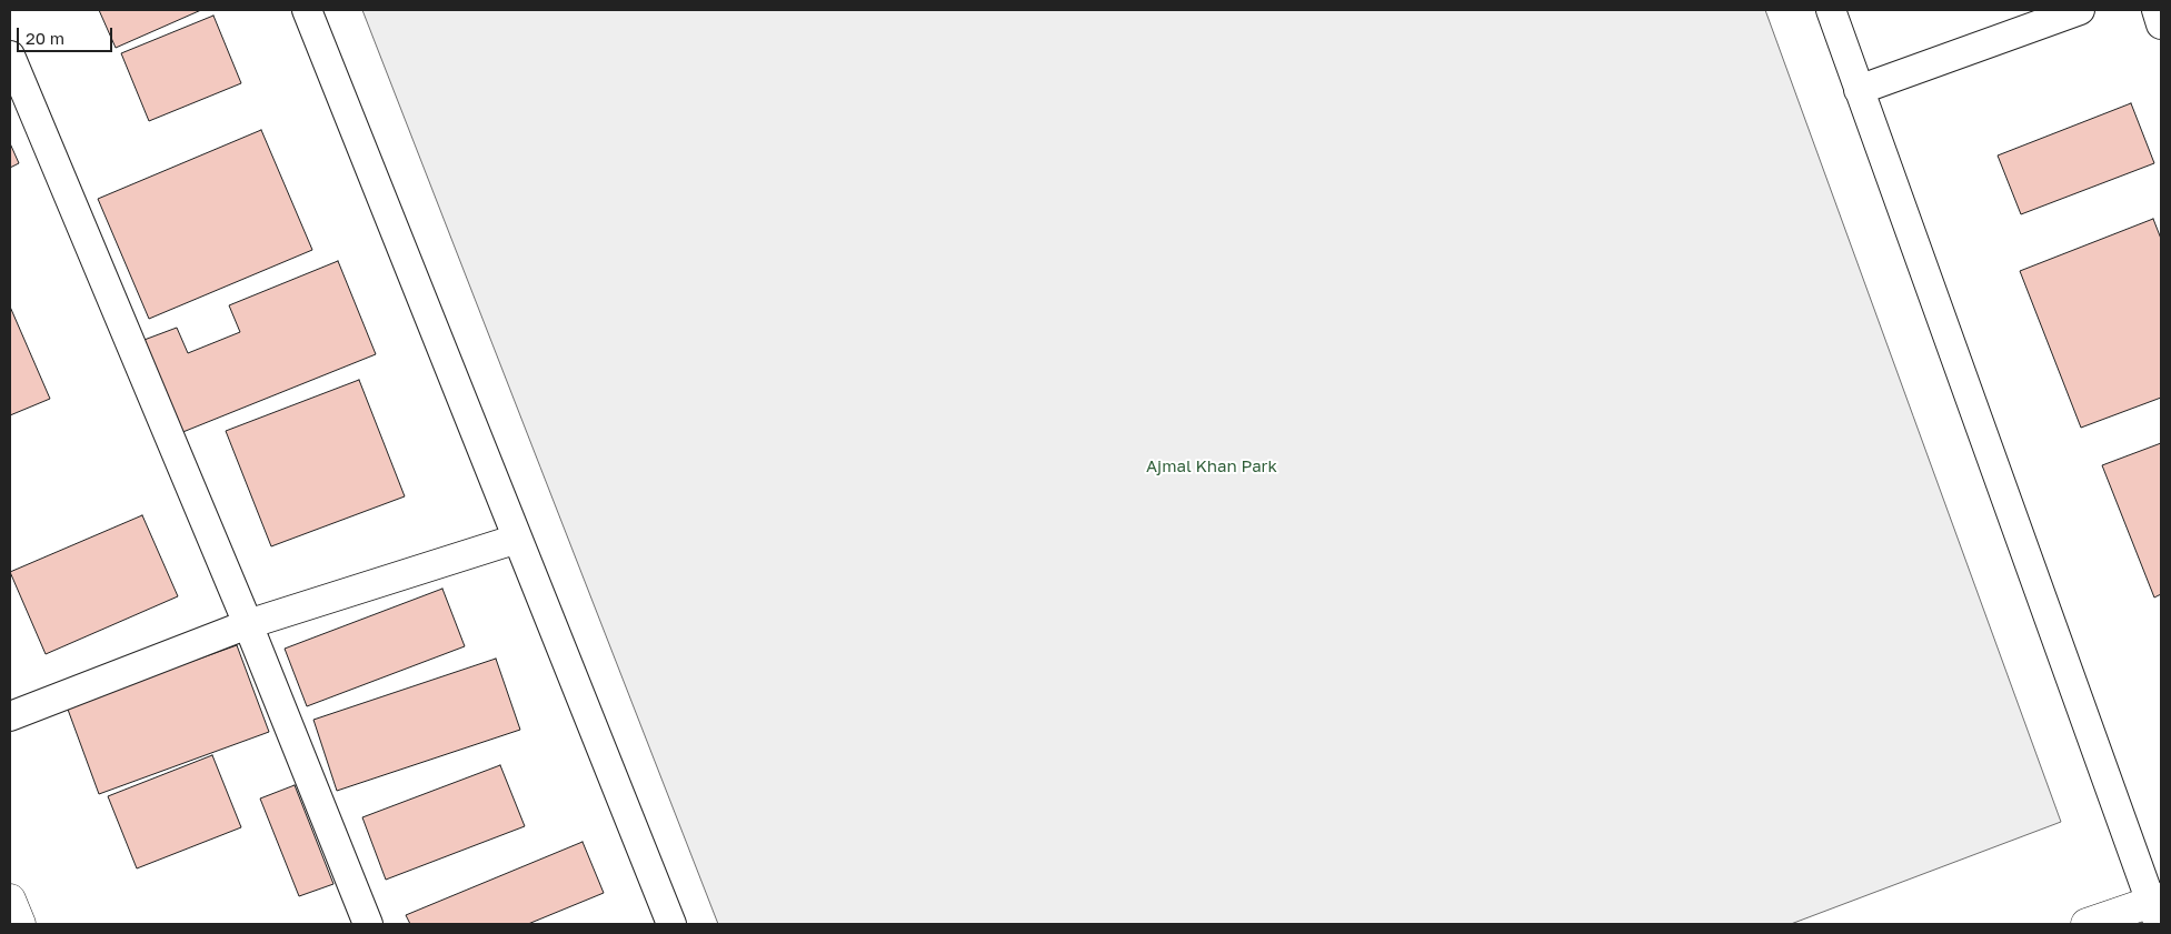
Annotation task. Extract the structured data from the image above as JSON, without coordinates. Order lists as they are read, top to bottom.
{
  "parks": ["Ajmal Khan Park"],
  "scale_bar": "20 m"
}
